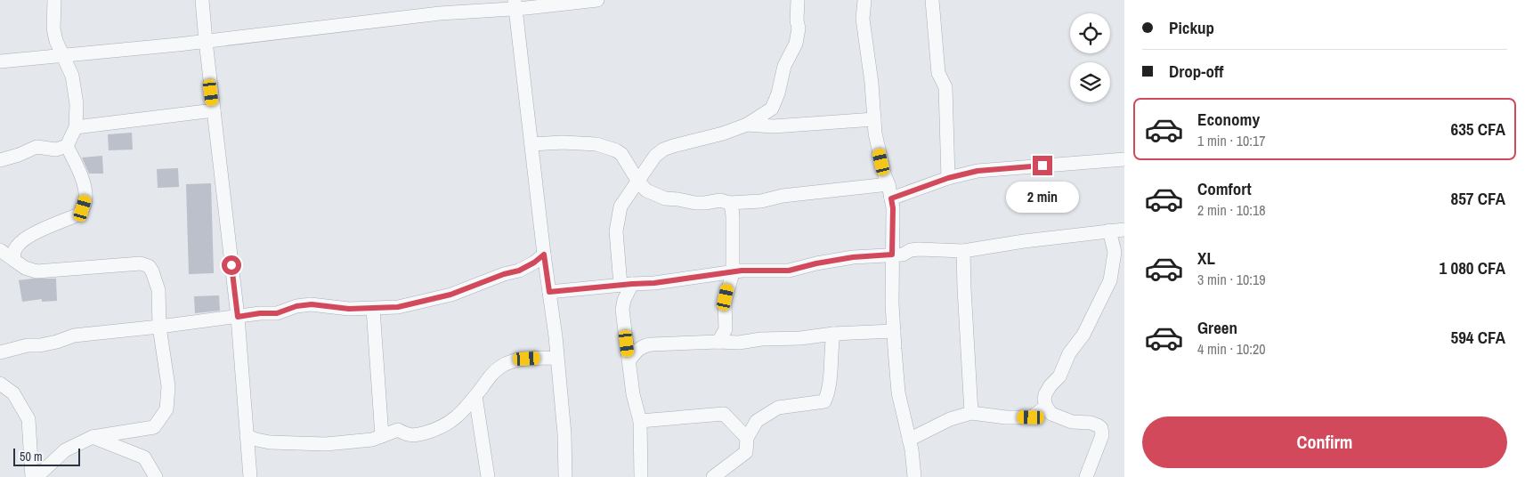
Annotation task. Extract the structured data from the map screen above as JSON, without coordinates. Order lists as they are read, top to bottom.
{
  "scale_bar": "50 m",
  "page": {
    "banner": ["Pickup", "Drop-off"],
    "list": [
      {
        "name": "Economy",
        "note": "1 min · 10:17",
        "value": "635 CFA"
      },
      {
        "name": "Comfort",
        "note": "2 min · 10:18",
        "value": "857 CFA"
      },
      {
        "name": "XL",
        "note": "3 min · 10:19",
        "value": "1 080 CFA"
      },
      {
        "name": "Green",
        "note": "4 min · 10:20",
        "value": "594 CFA"
      }
    ],
    "bubble": "2 min",
    "buttons": "Confirm",
    "scale": "50 m"
  }
}
